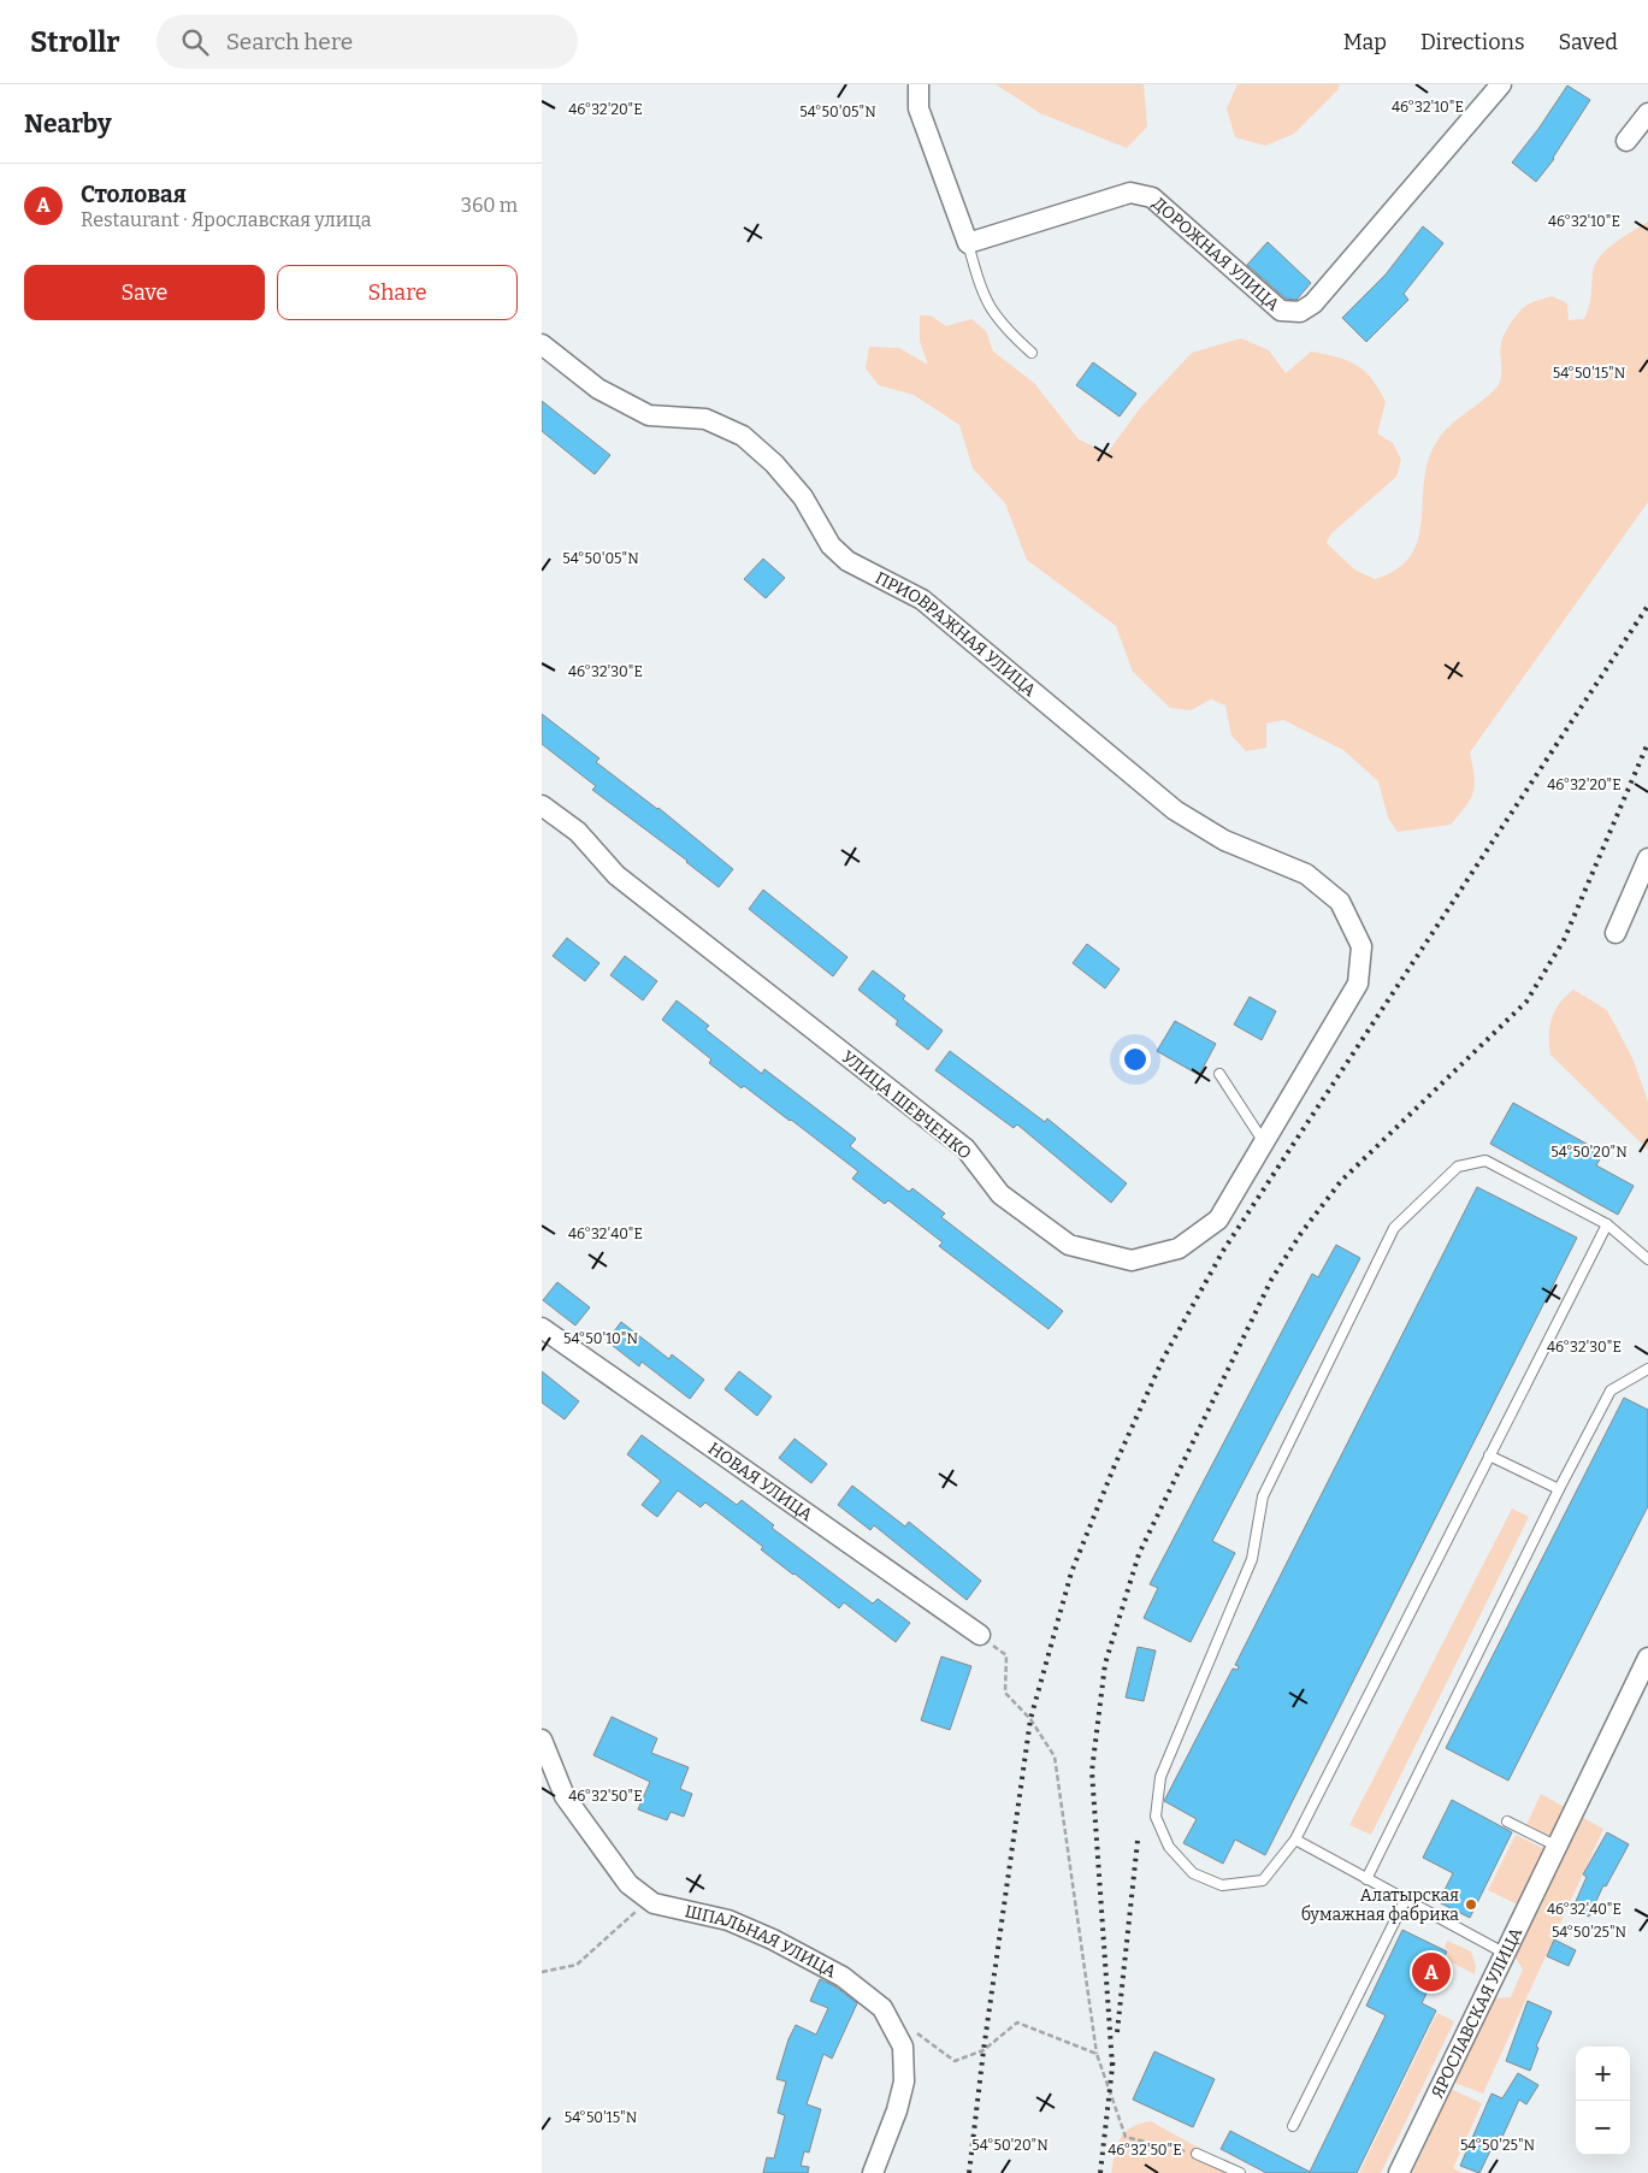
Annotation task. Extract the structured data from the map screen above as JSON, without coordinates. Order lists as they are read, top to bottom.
{
  "streets": {
    "street": [
      "ДОРОЖНАЯ УЛИЦА",
      "ПРИОВРАЖНАЯ УЛИЦА",
      "УЛИЦА ШЕВЧЕНКО",
      "НОВАЯ УЛИЦА",
      "ШПАЛЬНАЯ УЛИЦА",
      "ЯРОСЛАВСКАЯ УЛИЦА"
    ]
  },
  "crossings": [
    ["ПРИОВРАЖНАЯ УЛИЦА", "УЛИЦА ШЕВЧЕНКО"]
  ],
  "places": ["Алатырская бумажная фабрика"],
  "page": {
    "header": "Strollr",
    "search": "Search here",
    "nav": ["Map", "Directions", "Saved"],
    "heading": "Nearby",
    "list": [
      {
        "mark": "A",
        "name": "Столовая",
        "note": "Restaurant · Ярославская улица",
        "value": "360 m"
      }
    ],
    "buttons": ["Save", "Share"],
    "pins": "A",
    "map_buttons": ["+", "−"]
  },
  "coordinates": [
    "46°32'10\"E",
    "46°32'20\"E",
    "54°50'05\"N",
    "54°50'15\"N",
    "46°32'30\"E",
    "54°50'20\"N",
    "46°32'40\"E",
    "54°50'10\"N",
    "46°32'50\"E",
    "54°50'25\"N"
  ]
}
